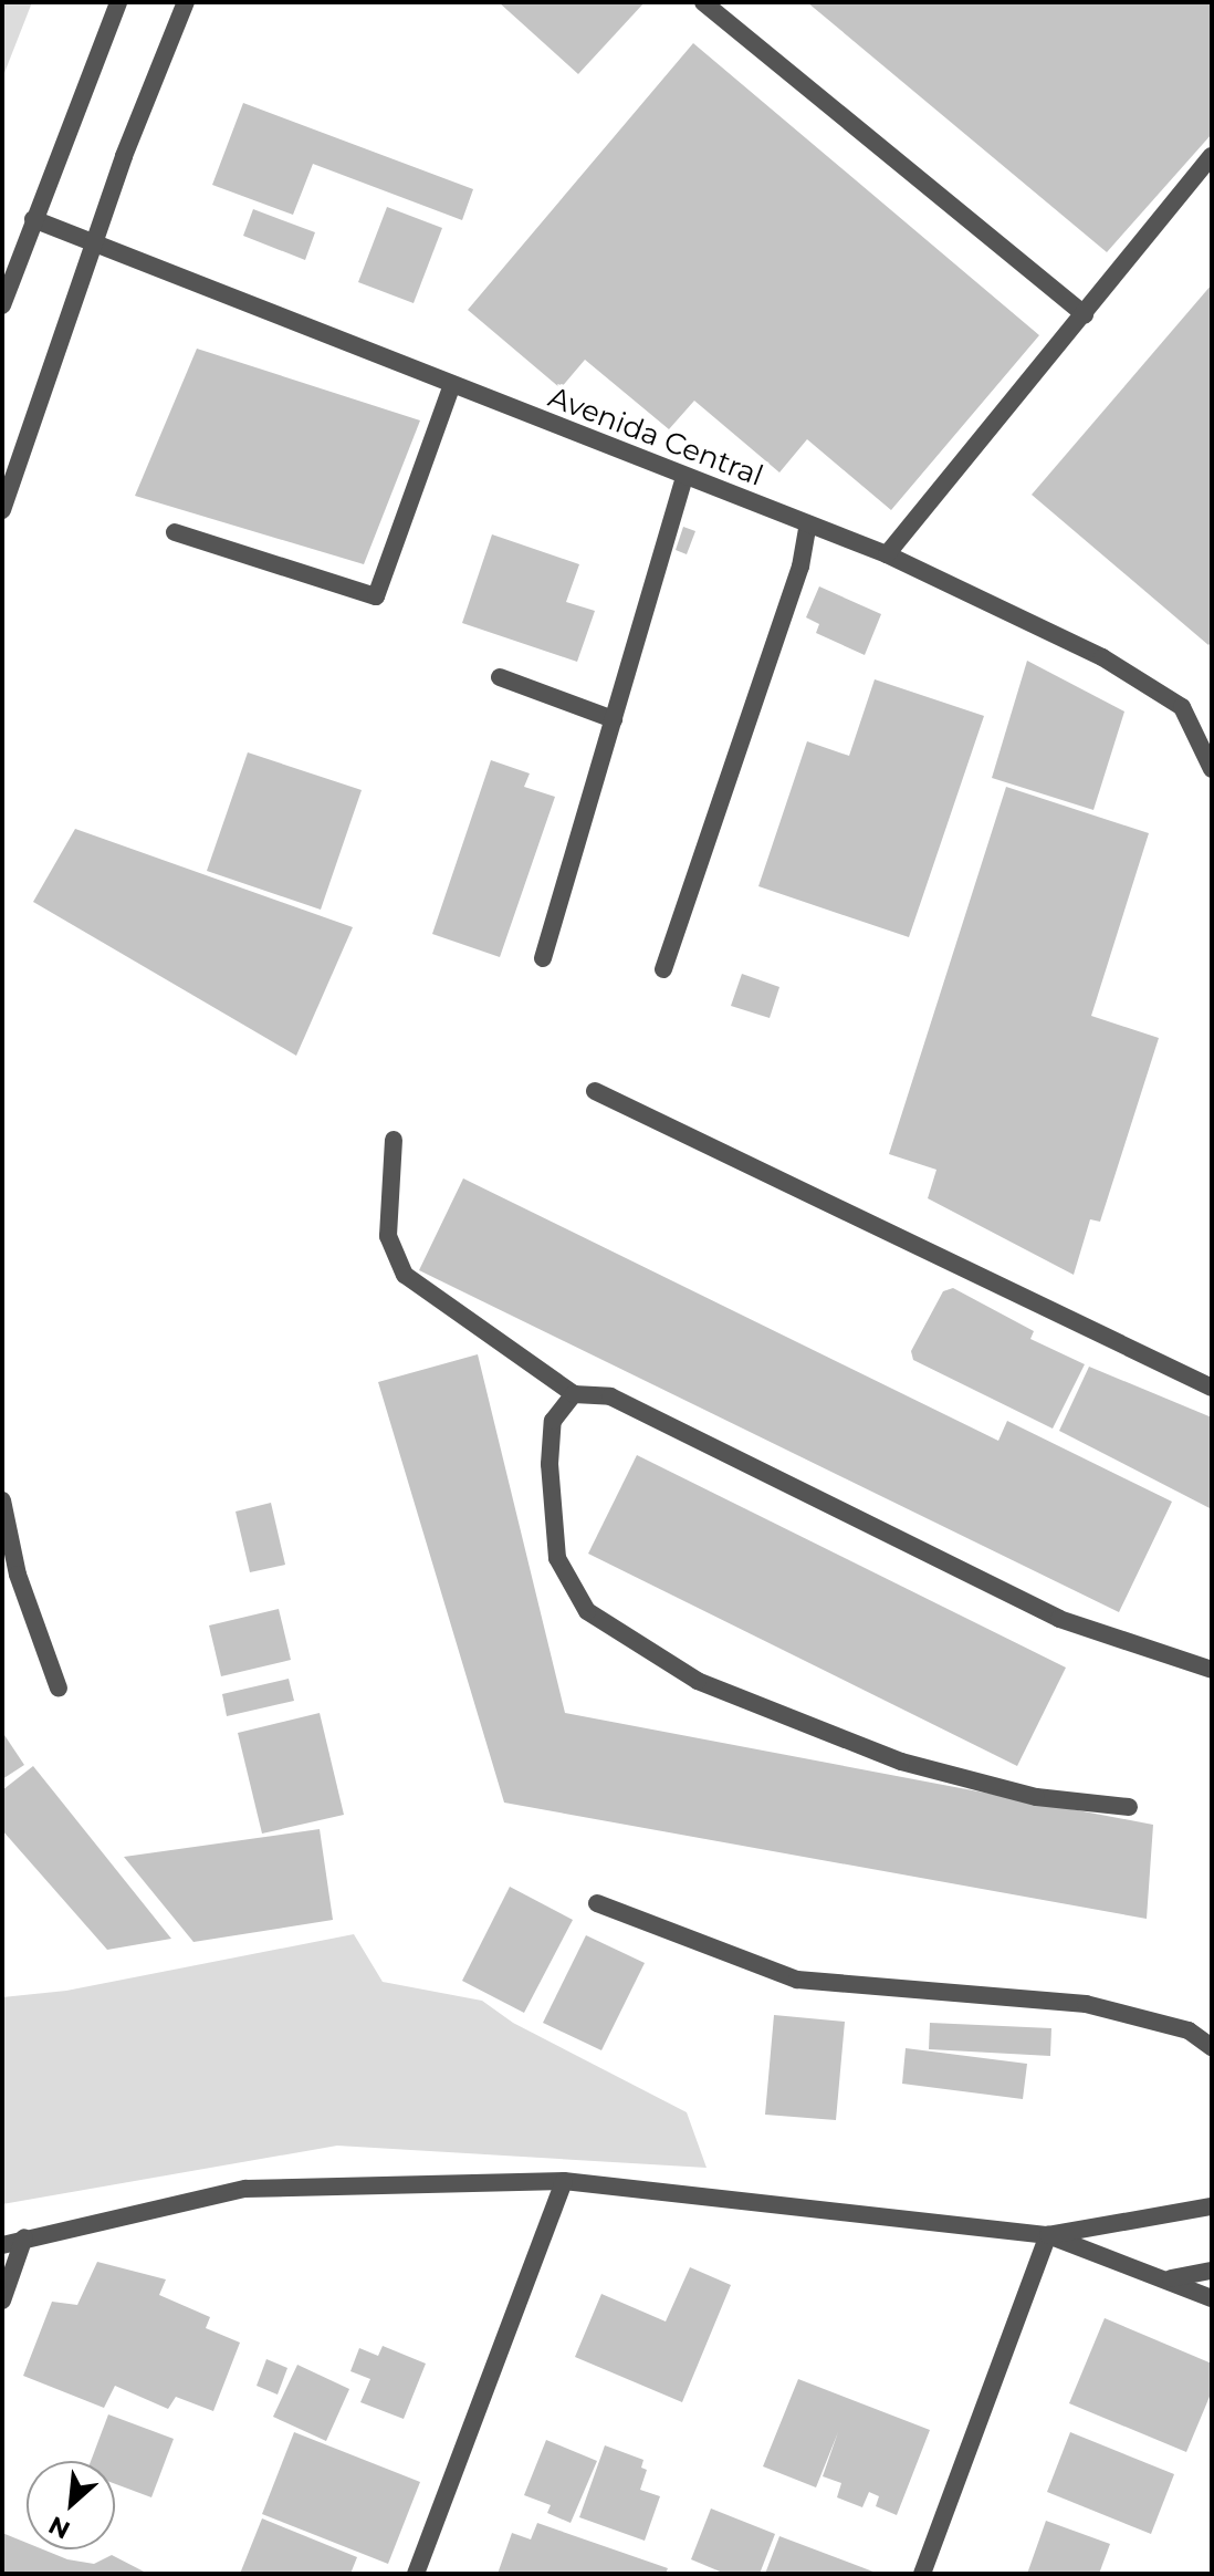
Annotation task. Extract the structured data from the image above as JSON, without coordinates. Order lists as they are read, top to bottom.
{
  "streets": {
    "street": ["Avenida Central"]
  },
  "north": "bottom left"
}
